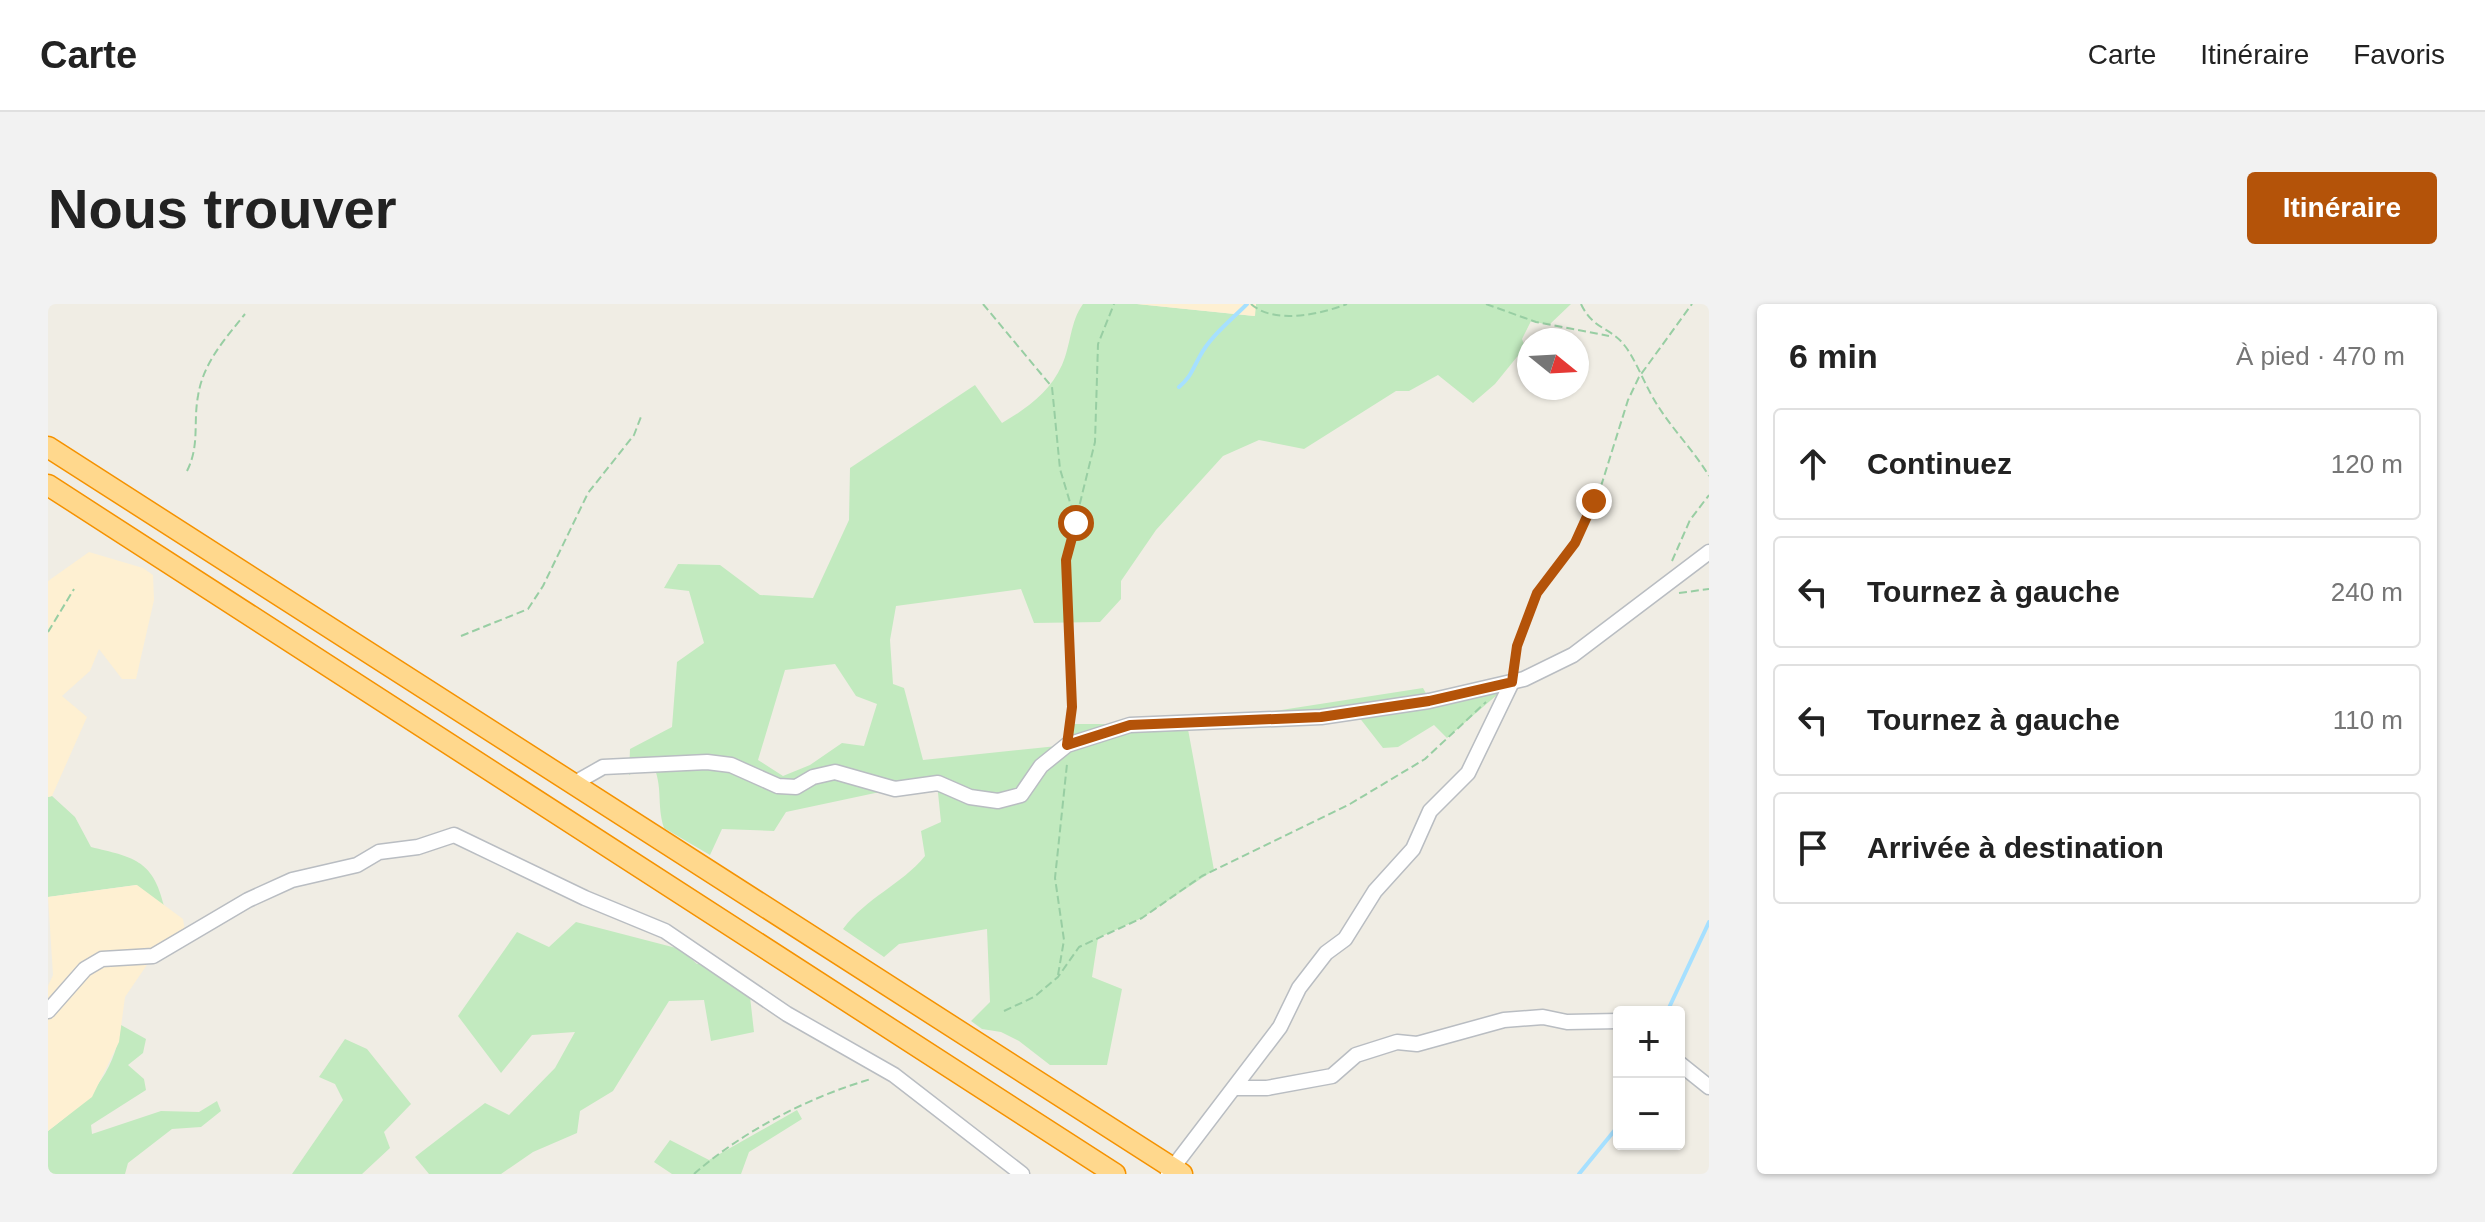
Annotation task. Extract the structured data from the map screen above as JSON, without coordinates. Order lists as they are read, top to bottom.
{
  "north": "right",
  "page": {
    "header": "Carte",
    "nav": ["Carte", "Itinéraire", "Favoris"],
    "buttons": "Itinéraire",
    "title": "Nous trouver",
    "heading": ["6 min", "À pied · 470 m"],
    "list": [
      ["Continuez", "120 m"],
      ["Tournez à gauche", "240 m"],
      ["Tournez à gauche", "110 m"],
      "Arrivée à destination"
    ],
    "map_buttons": ["+", "−"]
  }
}
